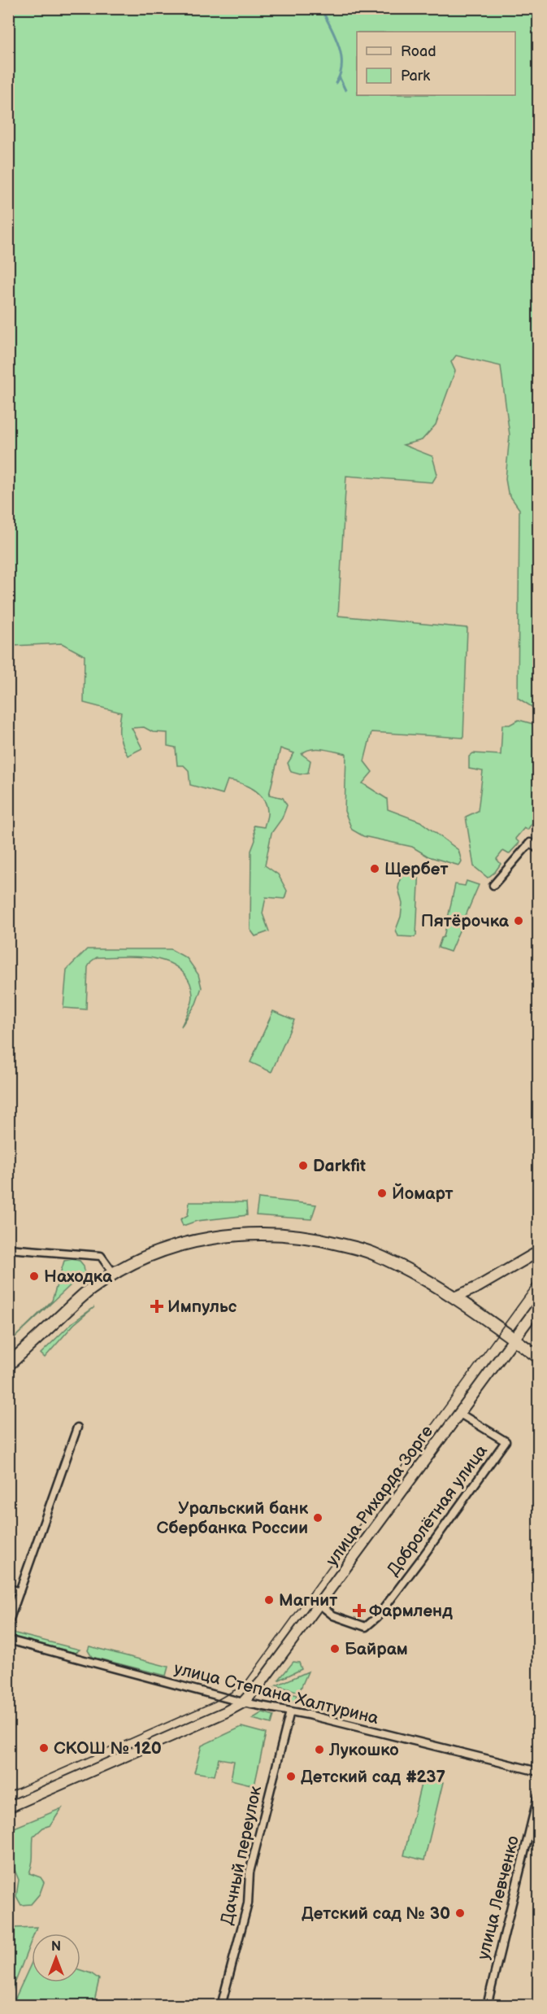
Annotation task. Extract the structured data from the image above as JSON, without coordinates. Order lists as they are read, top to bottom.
{
  "streets": {
    "main road": ["улица Рихарда Зорге"],
    "street": [
      "Добролётная улица",
      "улица Степана Халтурина",
      "Дачный переулок",
      "улица Левченко"
    ]
  },
  "crossings": [
    ["улица Рихарда Зорге", "Добролётная улица"],
    ["улица Рихарда Зорге", "улица Степана Халтурина"],
    ["улица Степана Халтурина", "Дачный переулок"]
  ],
  "places": {
    "other": [
      "Щербет",
      "Пятёрочка",
      "Darkfit",
      "Йомарт",
      "Находка",
      "Уральский банк Сбербанка России",
      "Магнит",
      "Байрам",
      "СКОШ № 120",
      "Лукошко",
      "Детский сад #237",
      "Детский сад № 30"
    ],
    "health": ["Импульс", "Фармленд"]
  },
  "legend": ["Road", "Park"],
  "north": "top"
}
